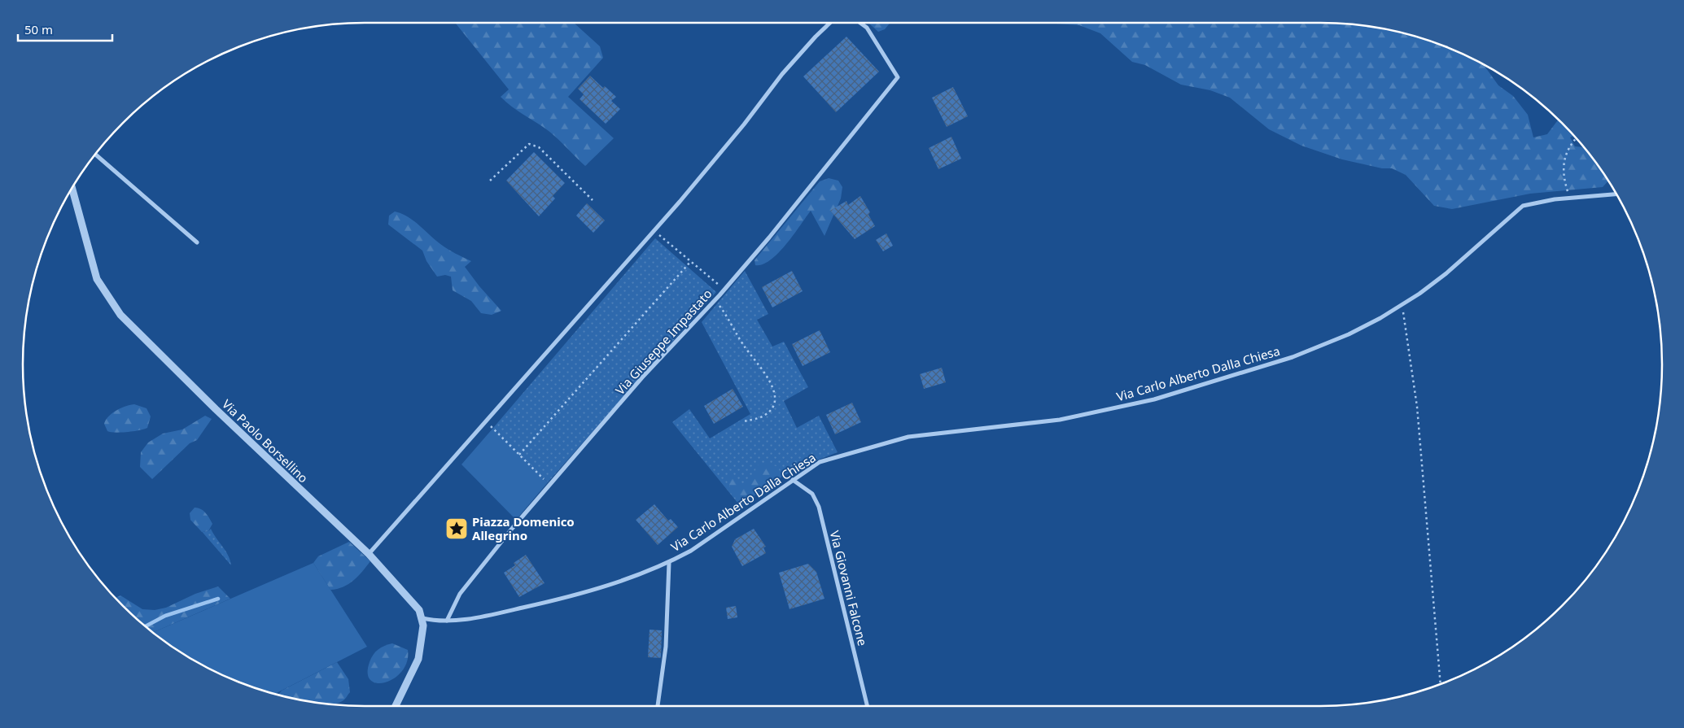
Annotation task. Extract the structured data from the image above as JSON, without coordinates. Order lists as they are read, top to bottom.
{
  "streets": {
    "street": [
      "Via Giuseppe Impastato",
      "Via Carlo Alberto Dalla Chiesa",
      "Via Paolo Borsellino",
      "Via Giovanni Falcone"
    ]
  },
  "crossings": [
    ["Via Giuseppe Impastato", "Via Carlo Alberto Dalla Chiesa"],
    ["Via Carlo Alberto Dalla Chiesa", "Via Paolo Borsellino"],
    ["Via Carlo Alberto Dalla Chiesa", "Via Giovanni Falcone"]
  ],
  "places": {
    "place": ["Piazza Domenico Allegrino"]
  },
  "scale_bar": "50 m"
}
